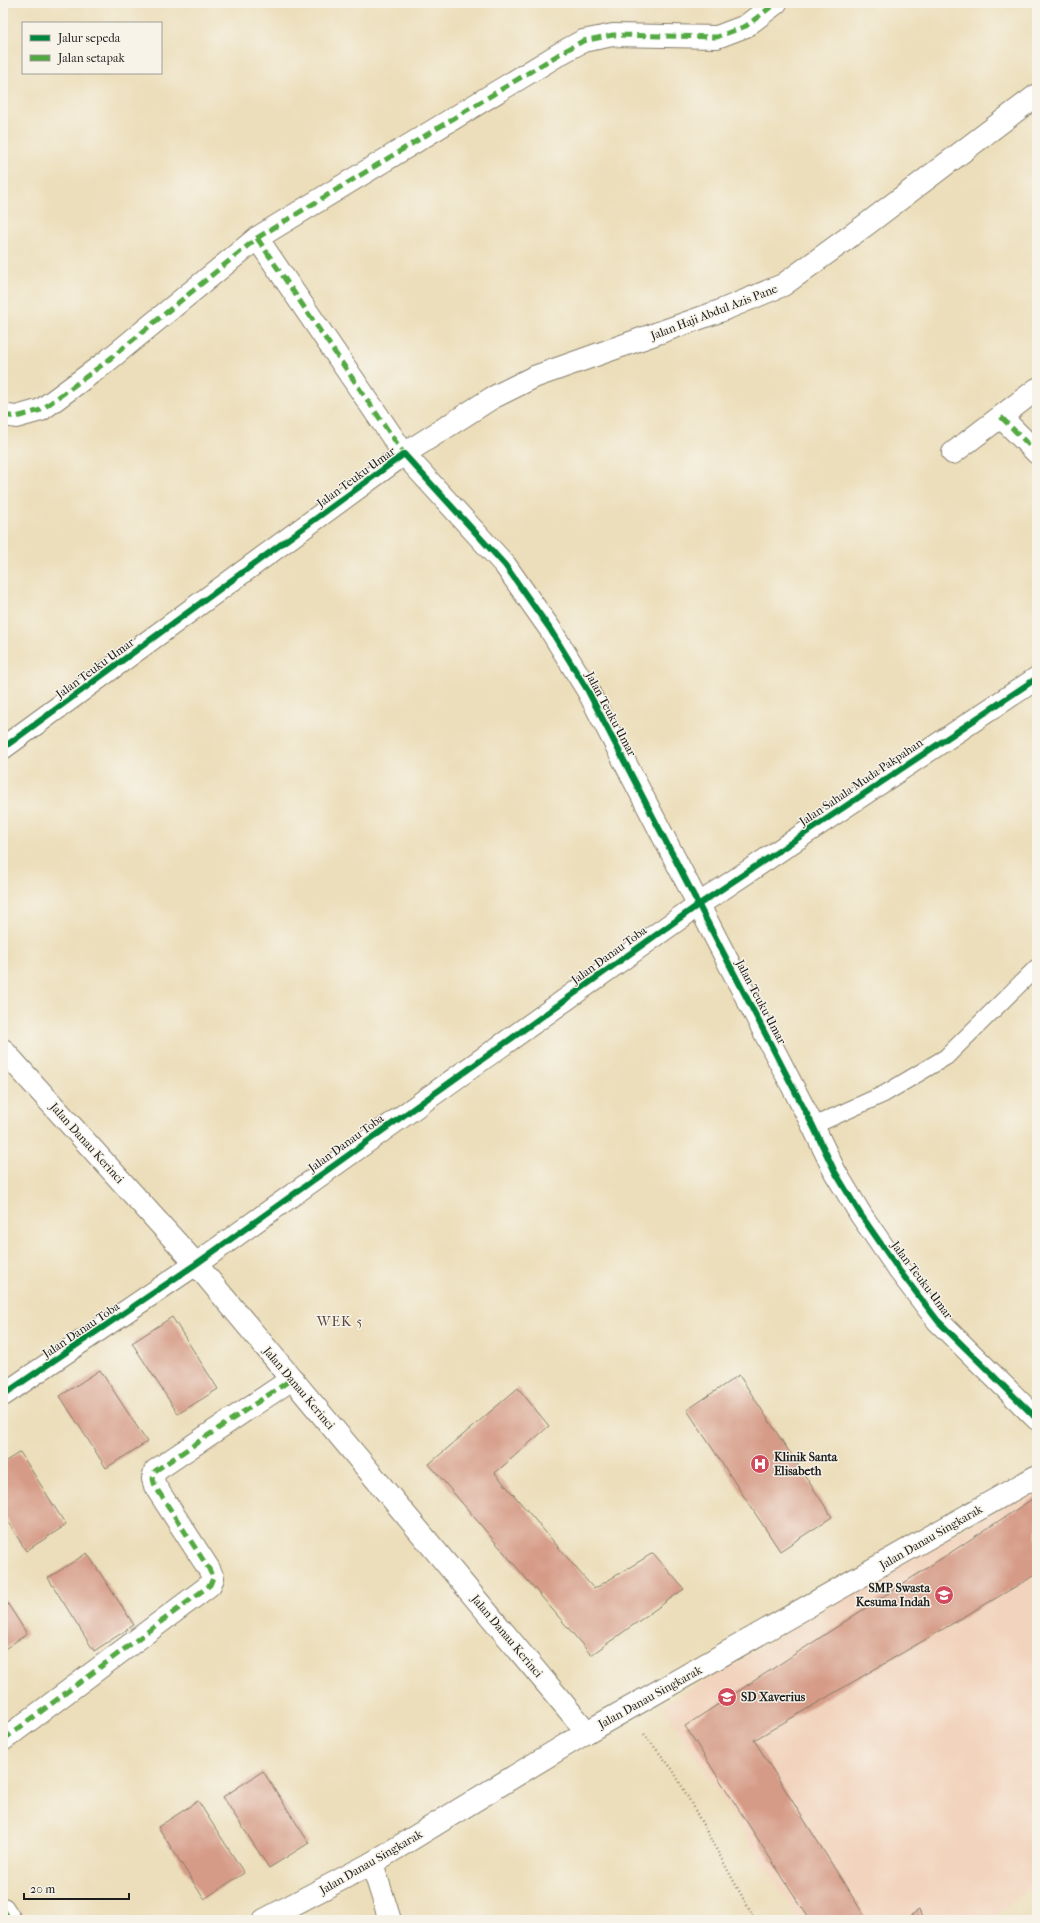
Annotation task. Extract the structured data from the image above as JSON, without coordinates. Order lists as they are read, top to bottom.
{
  "streets": {
    "street": [
      "Jalan Haji Abdul Azis Pane",
      "Jalan Teuku Umar",
      "Jalan Sahala Muda Pakpahan",
      "Jalan Danau Toba",
      "Jalan Danau Kerinci",
      "Jalan Danau Singkarak"
    ]
  },
  "crossings": [
    ["Jalan Haji Abdul Azis Pane", "Jalan Teuku Umar"],
    ["Jalan Teuku Umar", "Jalan Sahala Muda Pakpahan"],
    ["Jalan Teuku Umar", "Jalan Danau Toba"],
    ["Jalan Sahala Muda Pakpahan", "Jalan Danau Toba"],
    ["Jalan Danau Toba", "Jalan Danau Kerinci"],
    ["Jalan Danau Kerinci", "Jalan Danau Singkarak"]
  ],
  "districts": ["WEK 5"],
  "places": {
    "hospital": ["Klinik Santa Elisabeth"],
    "school or university": ["SMP Swasta Kesuma Indah", "SD Xaverius"]
  },
  "legend": ["Jalur sepeda", "Jalan setapak"],
  "scale_bar": "20 m"
}
